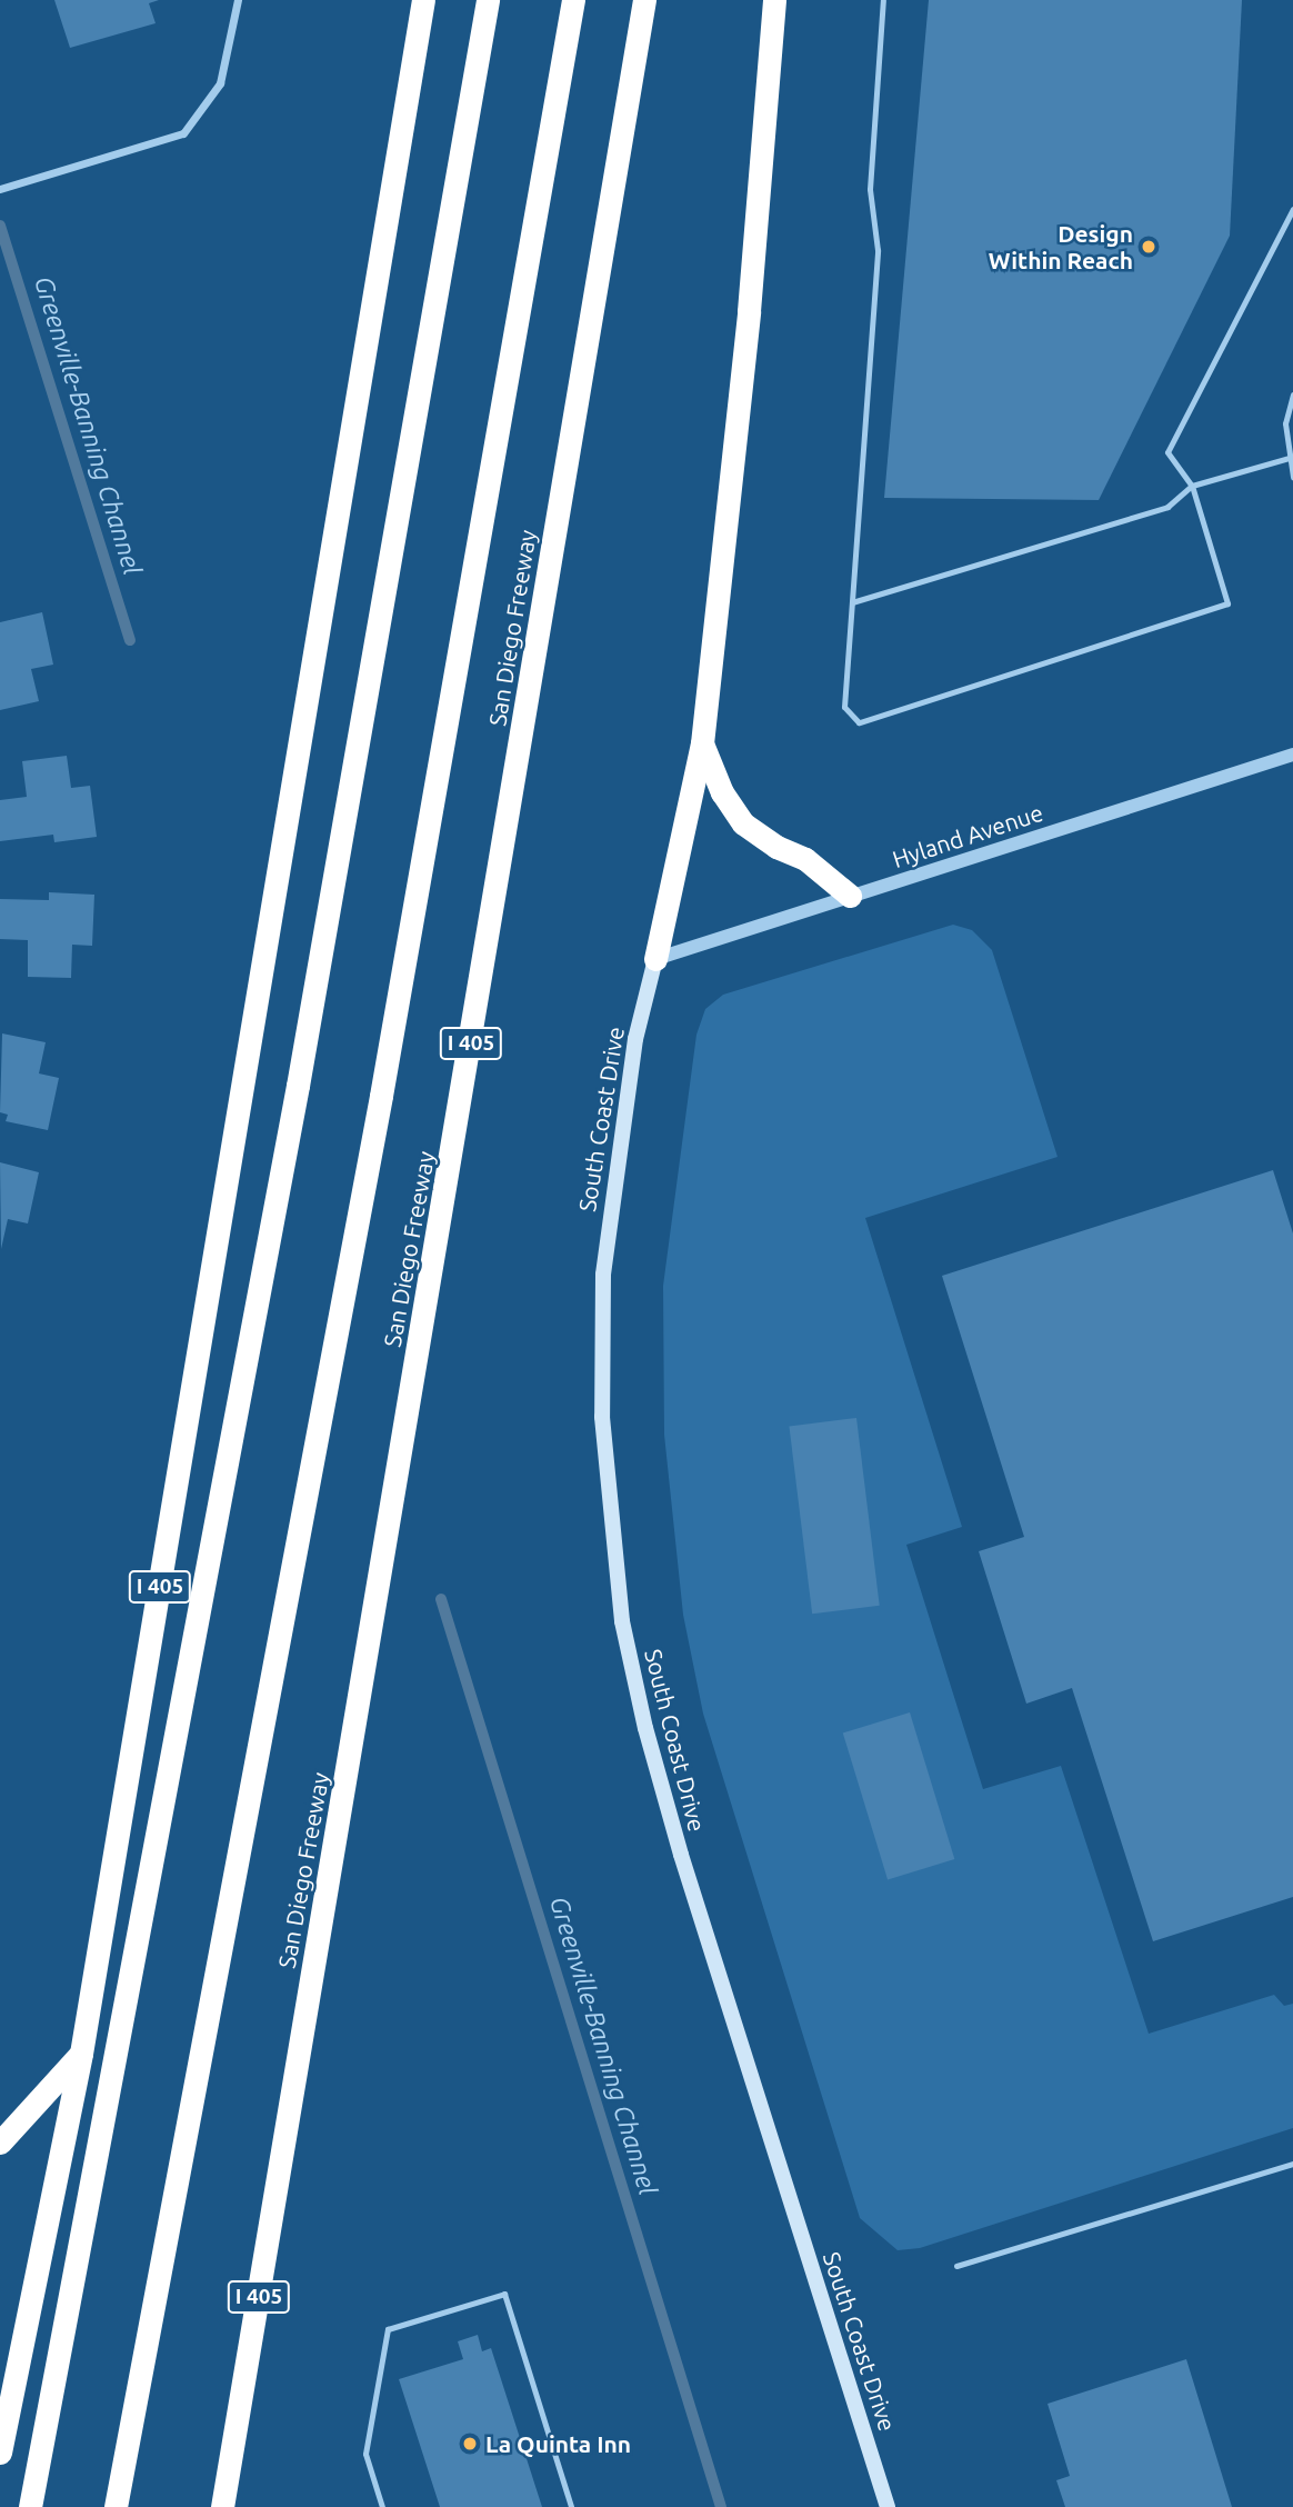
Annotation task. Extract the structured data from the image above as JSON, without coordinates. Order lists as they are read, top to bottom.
{
  "streets": {
    "highway": ["San Diego Freeway", "I 405"],
    "main road": ["South Coast Drive"],
    "street": ["Hyland Avenue"]
  },
  "crossings": [
    ["Hyland Avenue", "South Coast Drive"]
  ],
  "water": ["Greenville-Banning Channel"],
  "places": ["Design Within Reach", "La Quinta Inn"]
}
